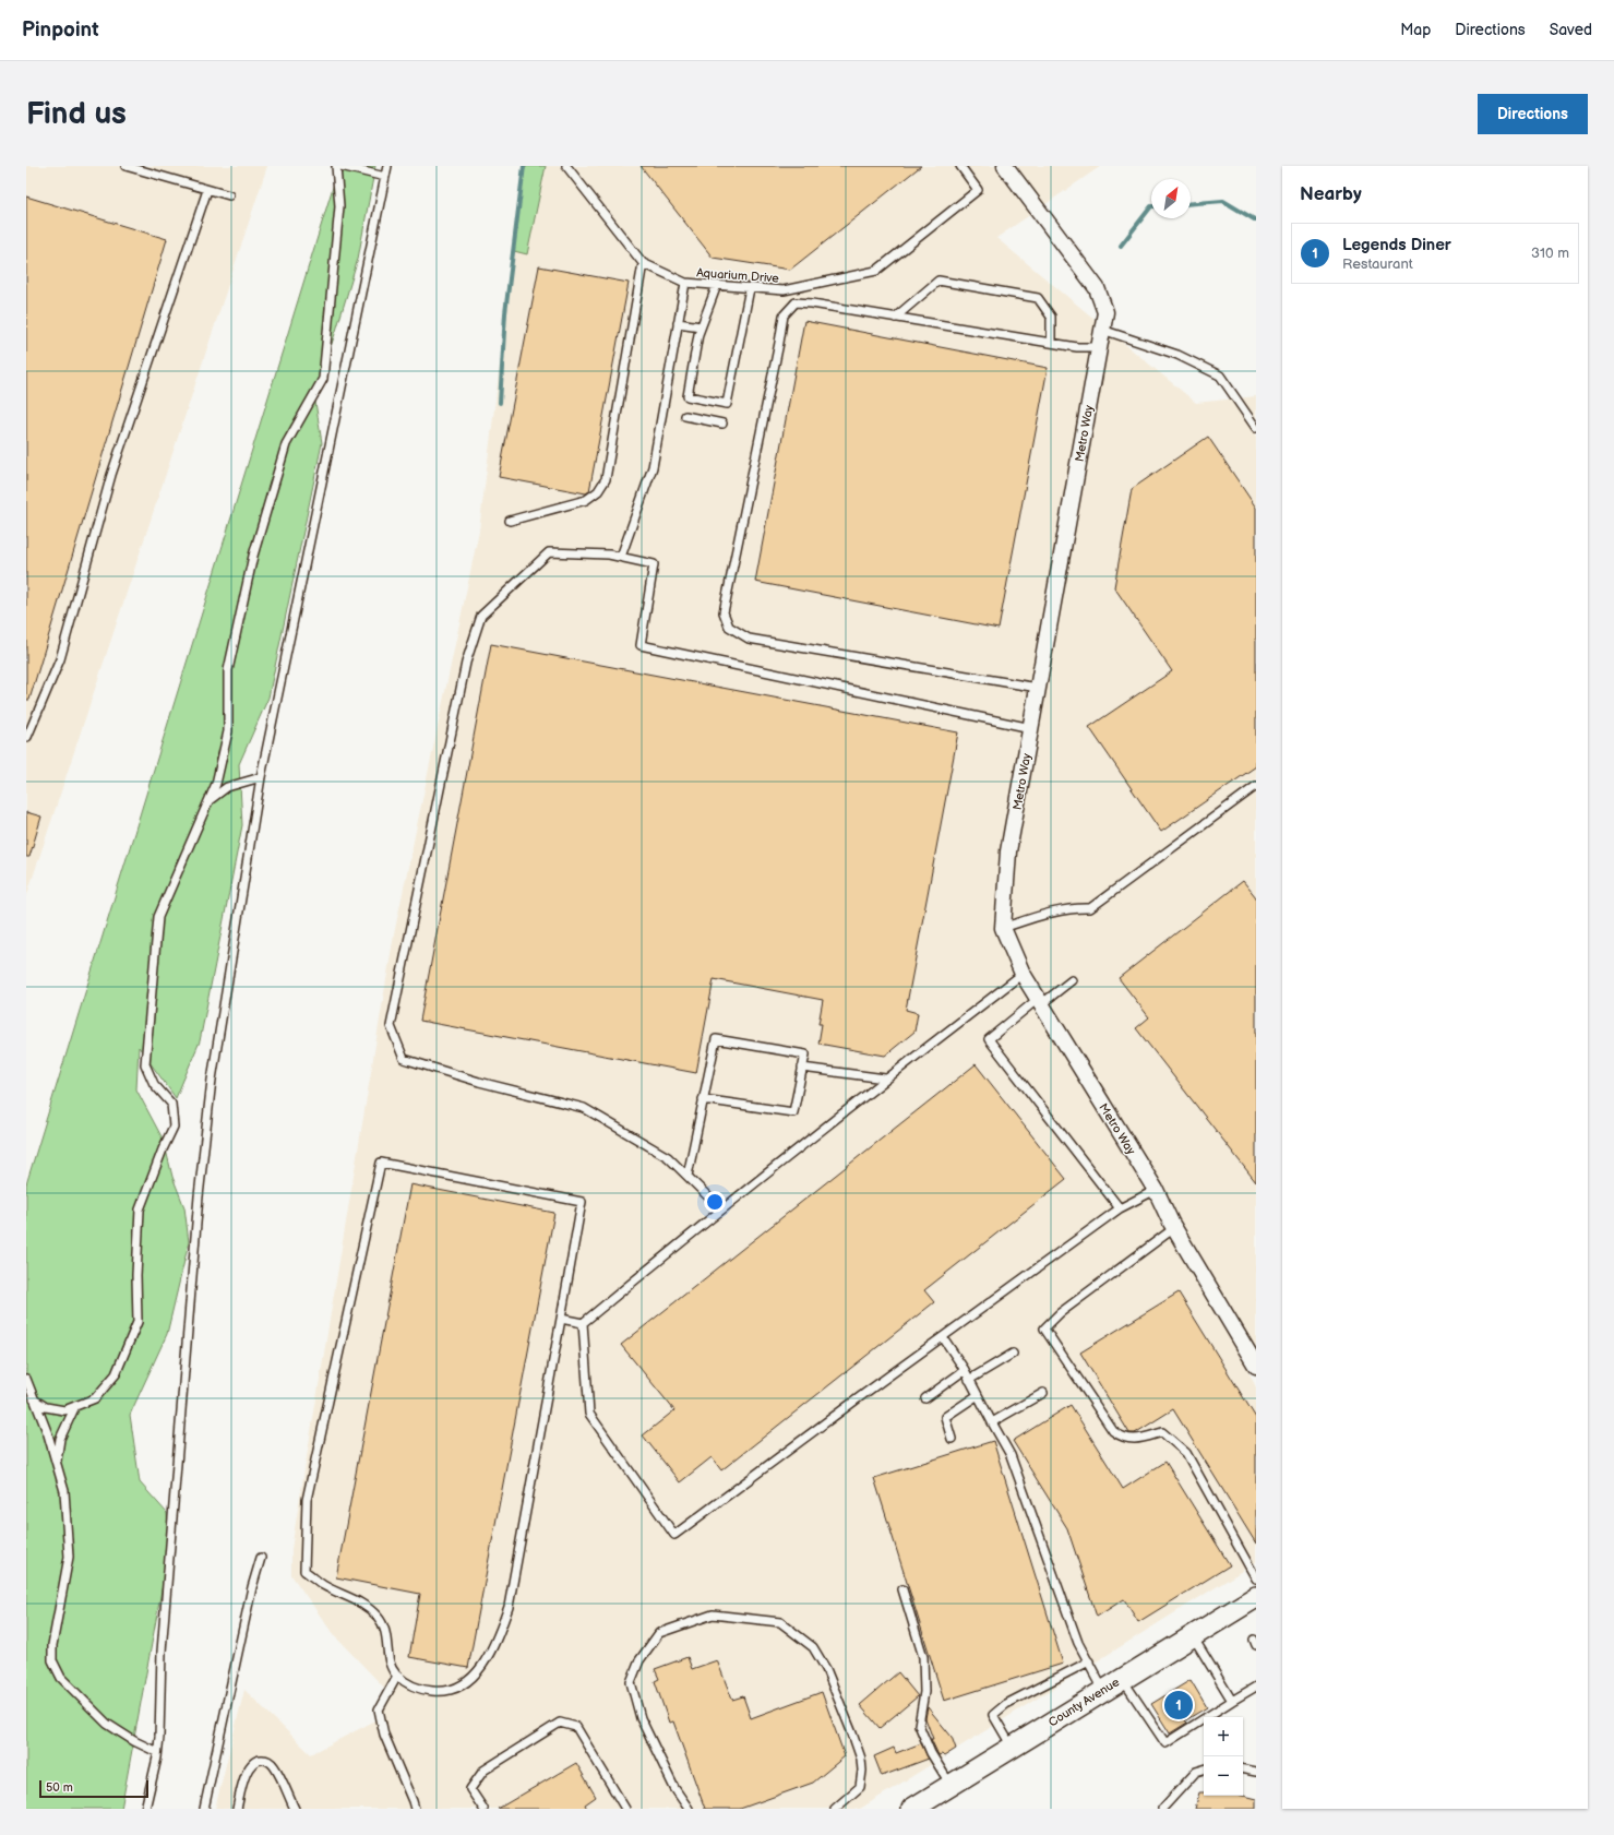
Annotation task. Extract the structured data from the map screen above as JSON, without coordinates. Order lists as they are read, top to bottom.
{
  "streets": {
    "main road": ["County Avenue"],
    "street": ["Metro Way"],
    "lane": ["Aquarium Drive"]
  },
  "scale_bar": "50 m",
  "north": "top right",
  "page": {
    "header": "Pinpoint",
    "nav": ["Map", "Directions", "Saved"],
    "buttons": "Directions",
    "title": "Find us",
    "heading": "Nearby",
    "list": [
      {
        "mark": "1",
        "name": "Legends Diner",
        "note": "Restaurant",
        "value": "310 m"
      }
    ],
    "pins": "1",
    "map_buttons": ["+", "−"],
    "scale": "50 m"
  }
}
